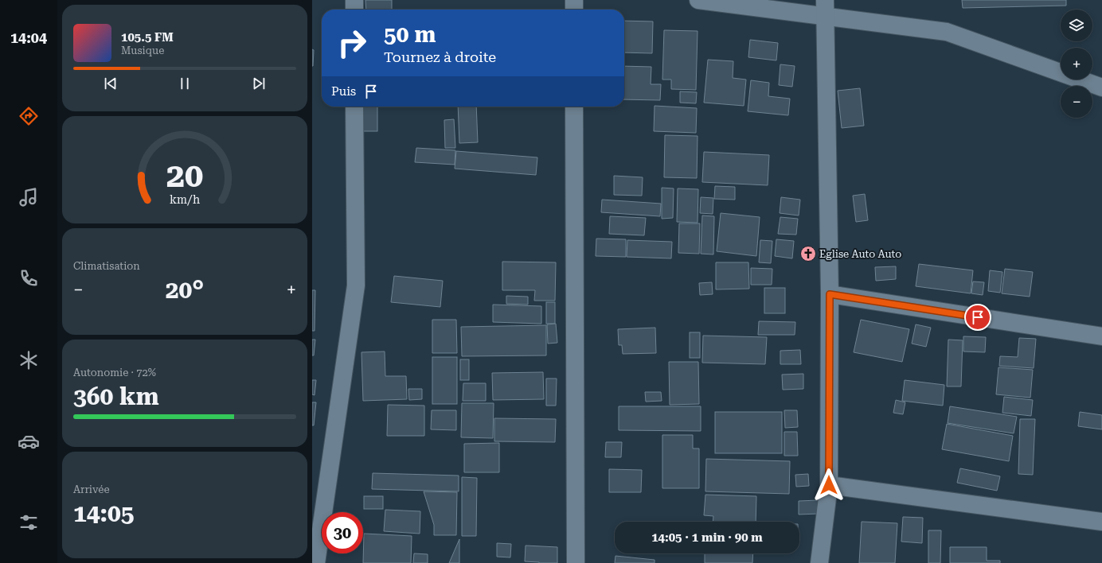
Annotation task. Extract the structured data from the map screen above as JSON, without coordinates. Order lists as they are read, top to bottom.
{
  "places": {
    "church": ["Eglise Auto Auto"]
  },
  "page": {
    "tabs": "14:04",
    "map_buttons": ["+", "−"],
    "turn": ["50 m", "Tournez à droite"],
    "song": ["105.5 FM", "Musique"],
    "then": "Puis",
    "tile": [
      "Climatisation",
      ["Autonomie · 72%", "360 km"],
      ["Arrivée", "14:05"]
    ],
    "heat": ["−", "20°", "+"],
    "limit": "30",
    "trip": "14:05 · 1 min · 90 m",
    "gauge": ["20", "km/h"]
  }
}
